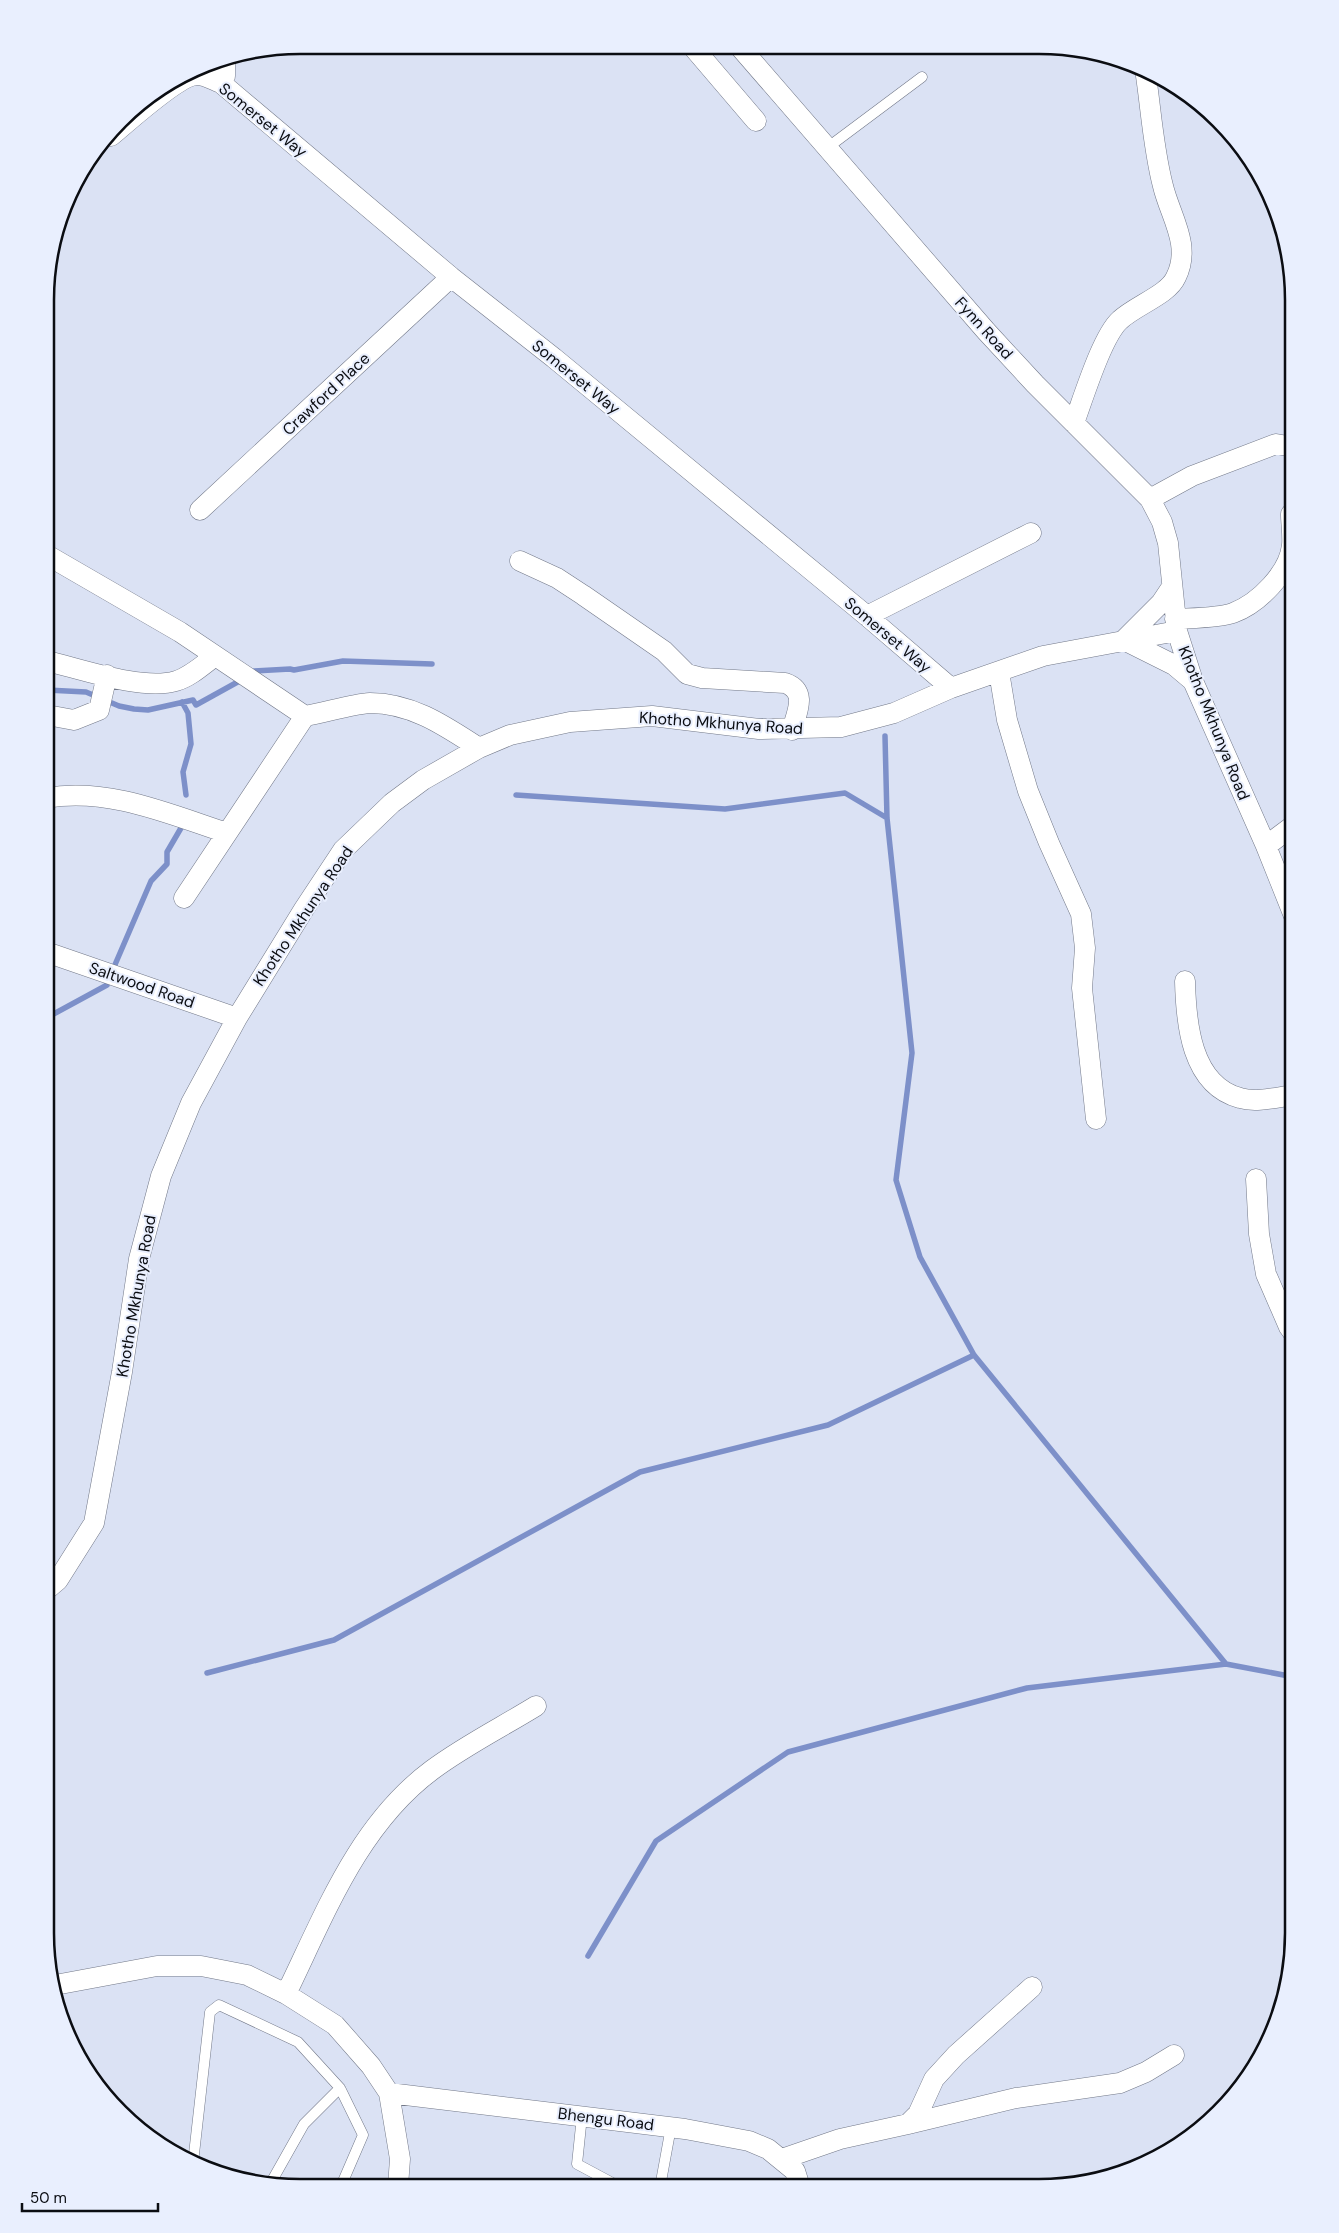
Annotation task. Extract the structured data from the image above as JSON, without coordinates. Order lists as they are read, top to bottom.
{
  "streets": {
    "street": [
      "Somerset Way",
      "Fynn Road",
      "Crawford Place",
      "Khotho Mkhunya Road",
      "Saltwood Road",
      "Bhengu Road"
    ]
  },
  "crossings": [
    ["Somerset Way", "Crawford Place"],
    ["Somerset Way", "Khotho Mkhunya Road"],
    ["Fynn Road", "Khotho Mkhunya Road"],
    ["Khotho Mkhunya Road", "Saltwood Road"]
  ],
  "scale_bar": "50 m"
}
